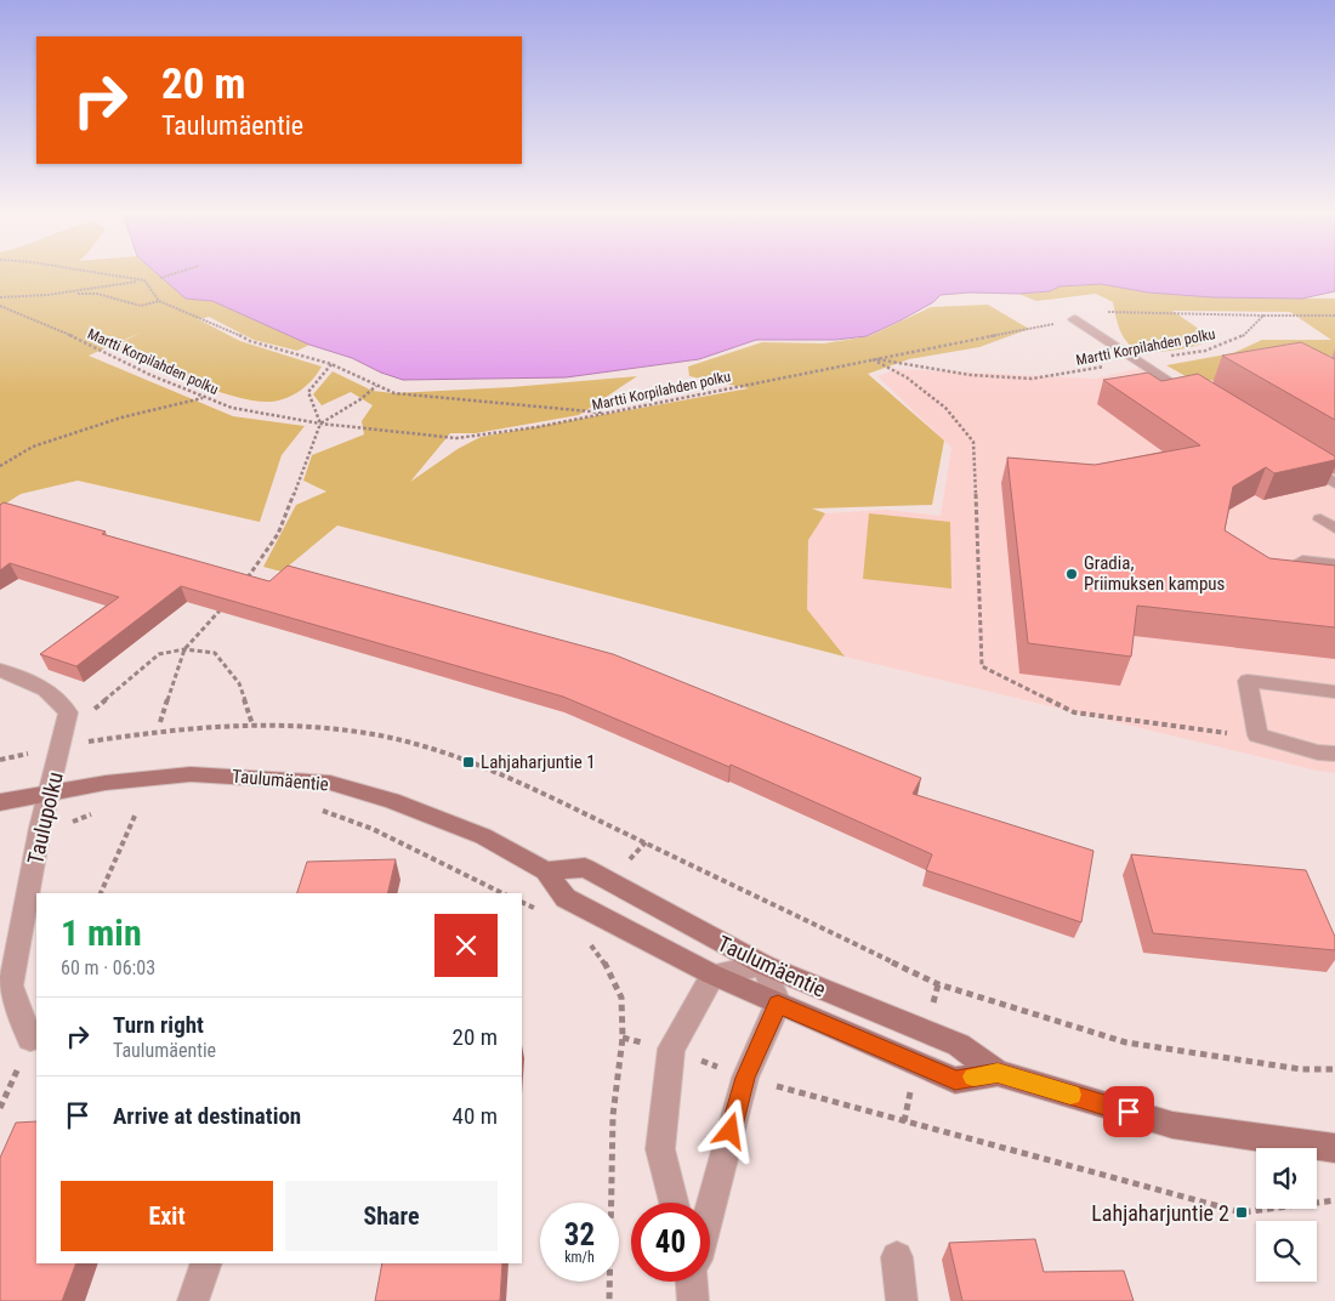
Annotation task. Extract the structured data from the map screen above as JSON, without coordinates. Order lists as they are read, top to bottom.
{
  "streets": {
    "main road": ["Taulumäentie"],
    "street": ["Taulupolku"],
    "path": ["Martti Korpilahden polku"]
  },
  "crossings": [
    ["Taulumäentie", "Taulupolku"]
  ],
  "places": {
    "other": ["Gradia, Priimuksen kampus"],
    "transit": ["Lahjaharjuntie 1", "Lahjaharjuntie 2"]
  },
  "page": {
    "turn": ["20 m", "Taulumäentie"],
    "heading": ["1 min", "60 m · 06:03"],
    "list": [
      {
        "name": "Turn right",
        "note": "Taulumäentie",
        "value": "20 m"
      },
      {
        "name": "Arrive at destination",
        "value": "40 m"
      }
    ],
    "buttons": ["Exit", "Share"],
    "speed": "32 km/h",
    "limit": "40"
  }
}
